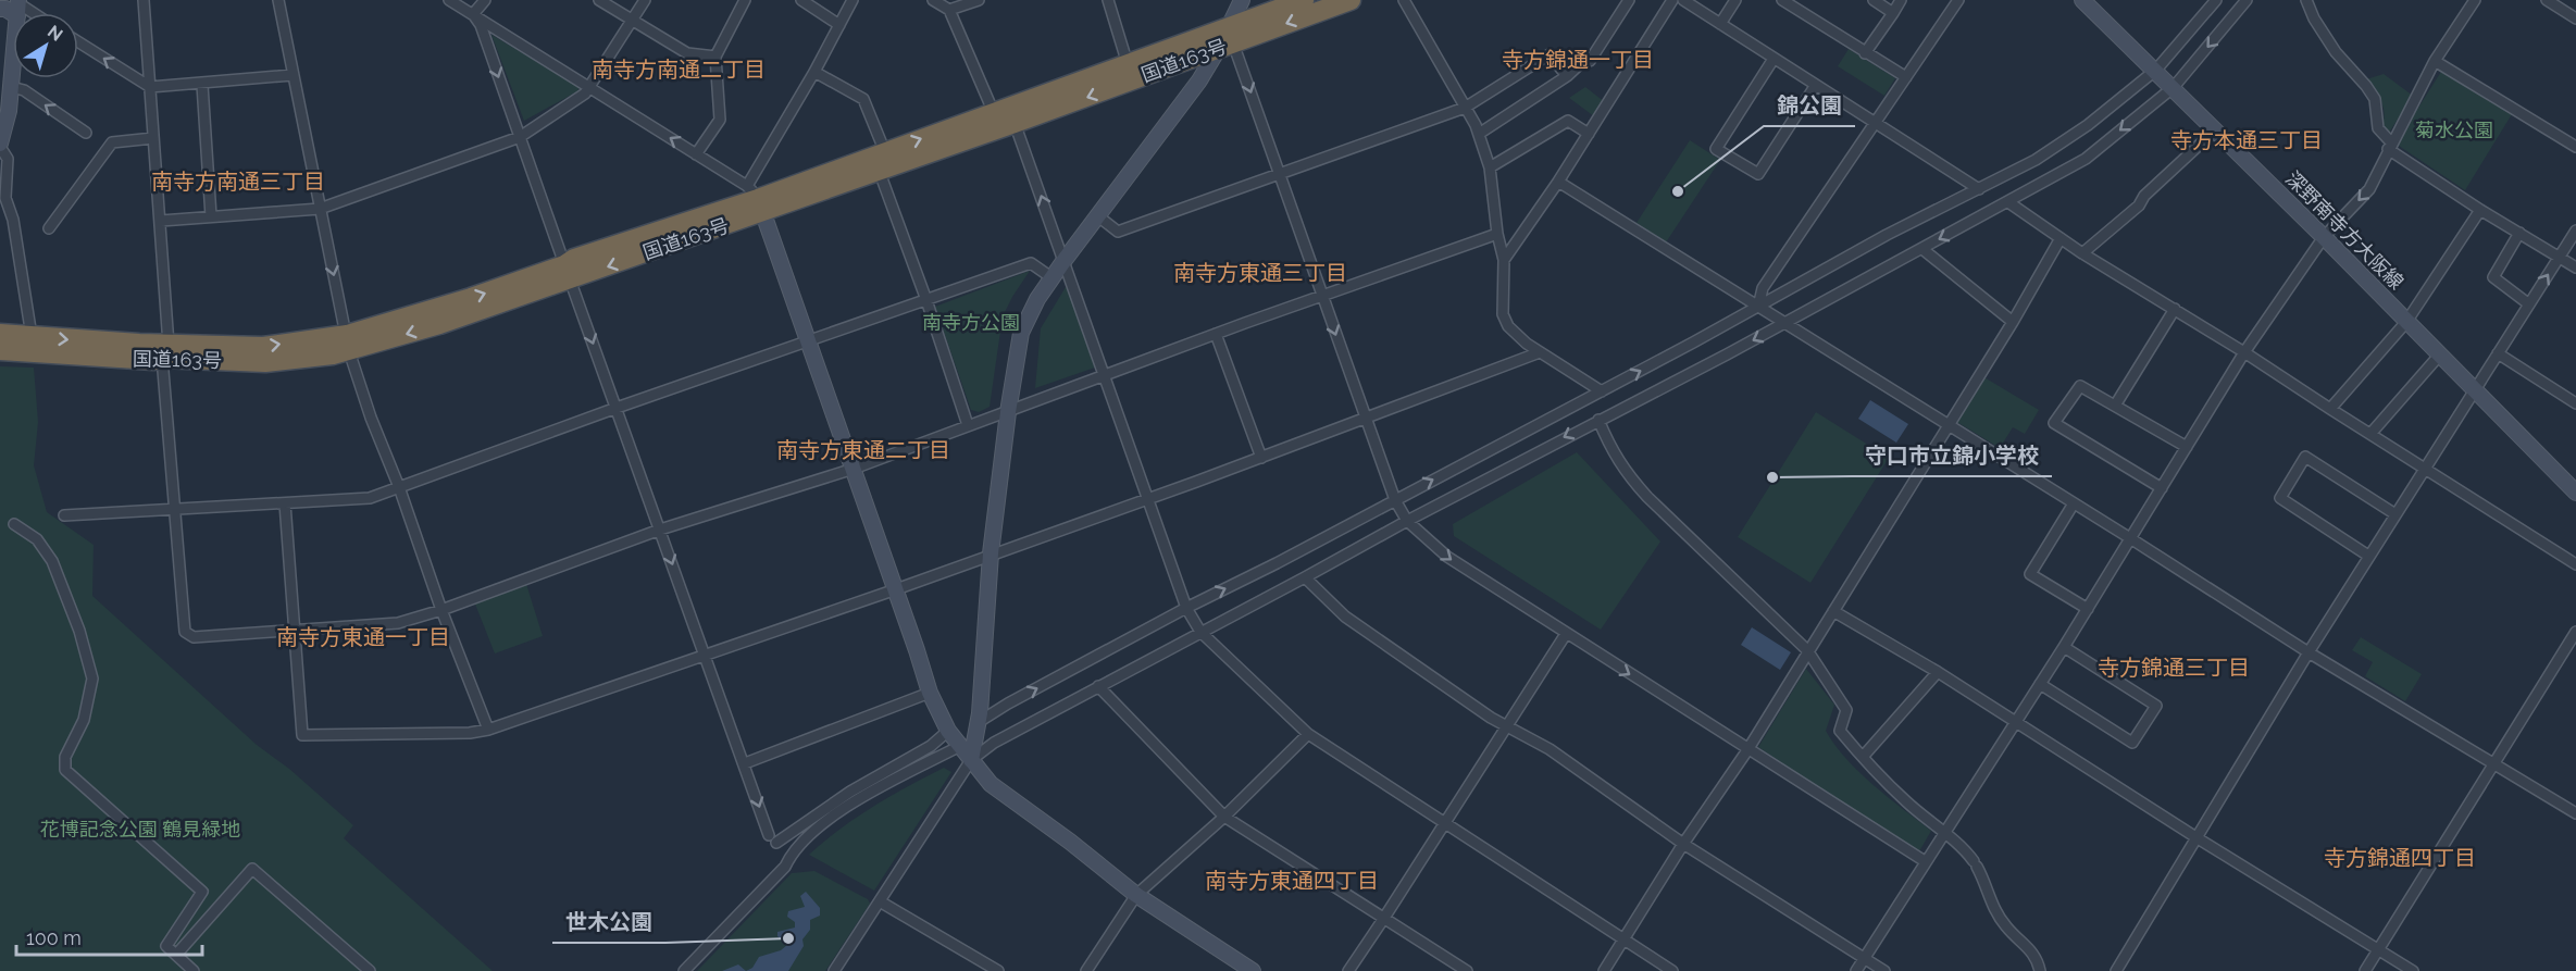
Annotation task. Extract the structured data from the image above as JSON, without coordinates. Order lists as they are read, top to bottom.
{
  "streets": {
    "highway": ["国道163号"],
    "street": ["深野南寺方大阪線"]
  },
  "districts": [
    "寺方錦通一丁目",
    "南寺方南通二丁目",
    "寺方本通三丁目",
    "南寺方南通三丁目",
    "南寺方東通三丁目",
    "南寺方東通二丁目",
    "南寺方東通一丁目",
    "寺方錦通三丁目",
    "寺方錦通四丁目",
    "南寺方東通四丁目"
  ],
  "parks": ["菊水公園", "南寺方公園", "花博記念公園 鶴見緑地"],
  "places": ["錦公園", "守口市立錦小学校", "世木公園"],
  "scale_bar": "100 m",
  "north": "top right"
}
